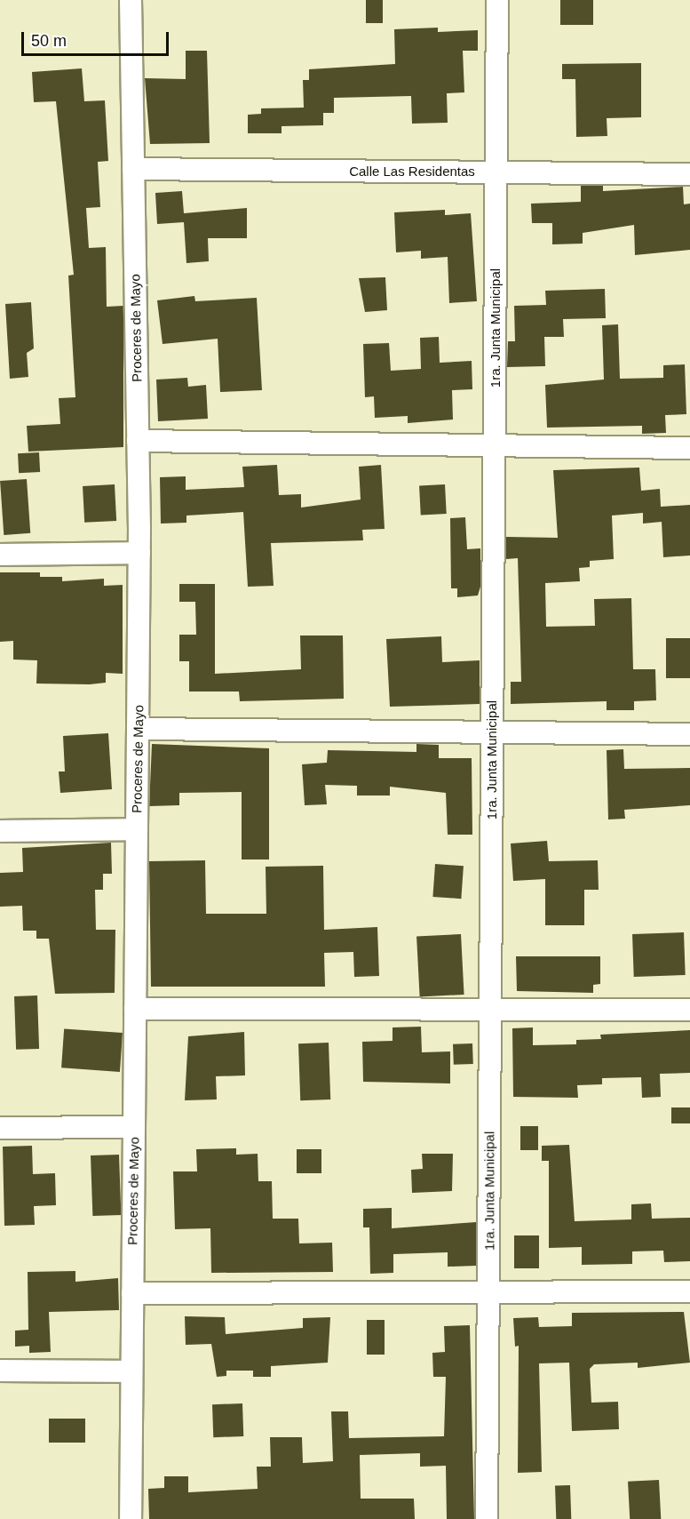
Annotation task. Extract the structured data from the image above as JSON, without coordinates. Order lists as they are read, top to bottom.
{
  "streets": {
    "street": ["Calle Las Residentas", "Proceres de Mayo", "1ra. Junta Municipal"]
  },
  "crossings": [
    ["Calle Las Residentas", "Proceres de Mayo"],
    ["Calle Las Residentas", "1ra. Junta Municipal"]
  ],
  "scale_bar": "50 m"
}
